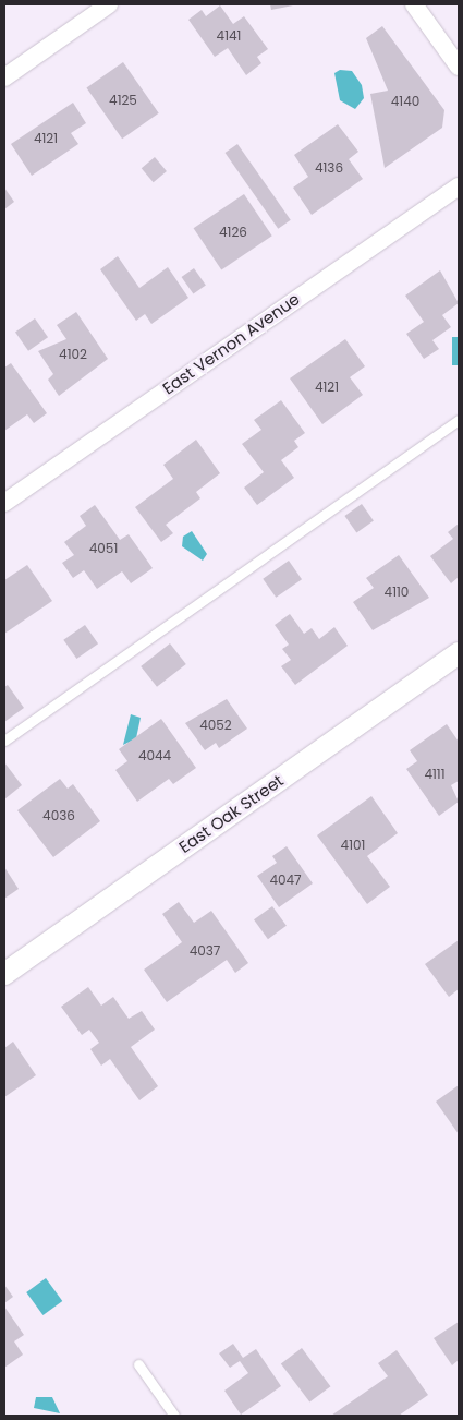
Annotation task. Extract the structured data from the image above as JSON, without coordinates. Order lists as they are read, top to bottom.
{
  "streets": {
    "street": ["East Vernon Avenue", "East Oak Street"]
  },
  "house_numbers": [
    "4141",
    "4125",
    "4140",
    "4121",
    "4136",
    "4126",
    "4102",
    "4121",
    "4051",
    "4110",
    "4052",
    "4044",
    "4111",
    "4036",
    "4101",
    "4047",
    "4037"
  ]
}
